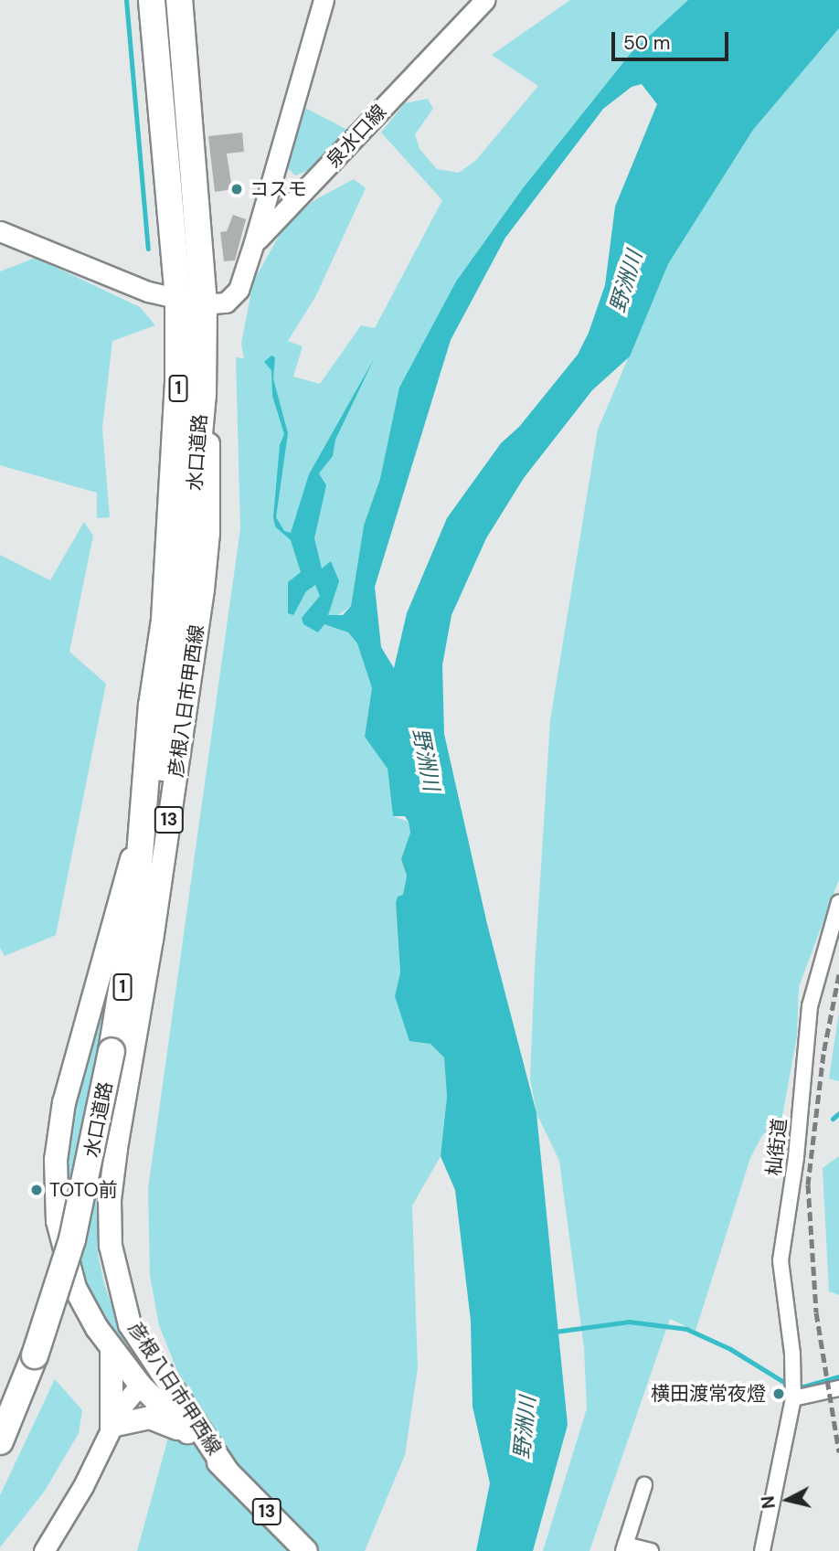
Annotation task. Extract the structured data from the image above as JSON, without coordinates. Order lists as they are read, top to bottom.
{
  "streets": {
    "highway": ["1", "水口道路"],
    "main road": ["彦根八日市甲西線", "13"],
    "street": ["泉水口線", "杣街道"]
  },
  "crossings": [
    ["泉水口線", "水口道路"],
    ["水口道路", "彦根八日市甲西線"],
    ["彦根八日市甲西線", "13"]
  ],
  "water": ["野洲川"],
  "places": ["コスモ", "TOTO前", "横田渡常夜燈"],
  "scale_bar": "50 m",
  "north": "left"
}
